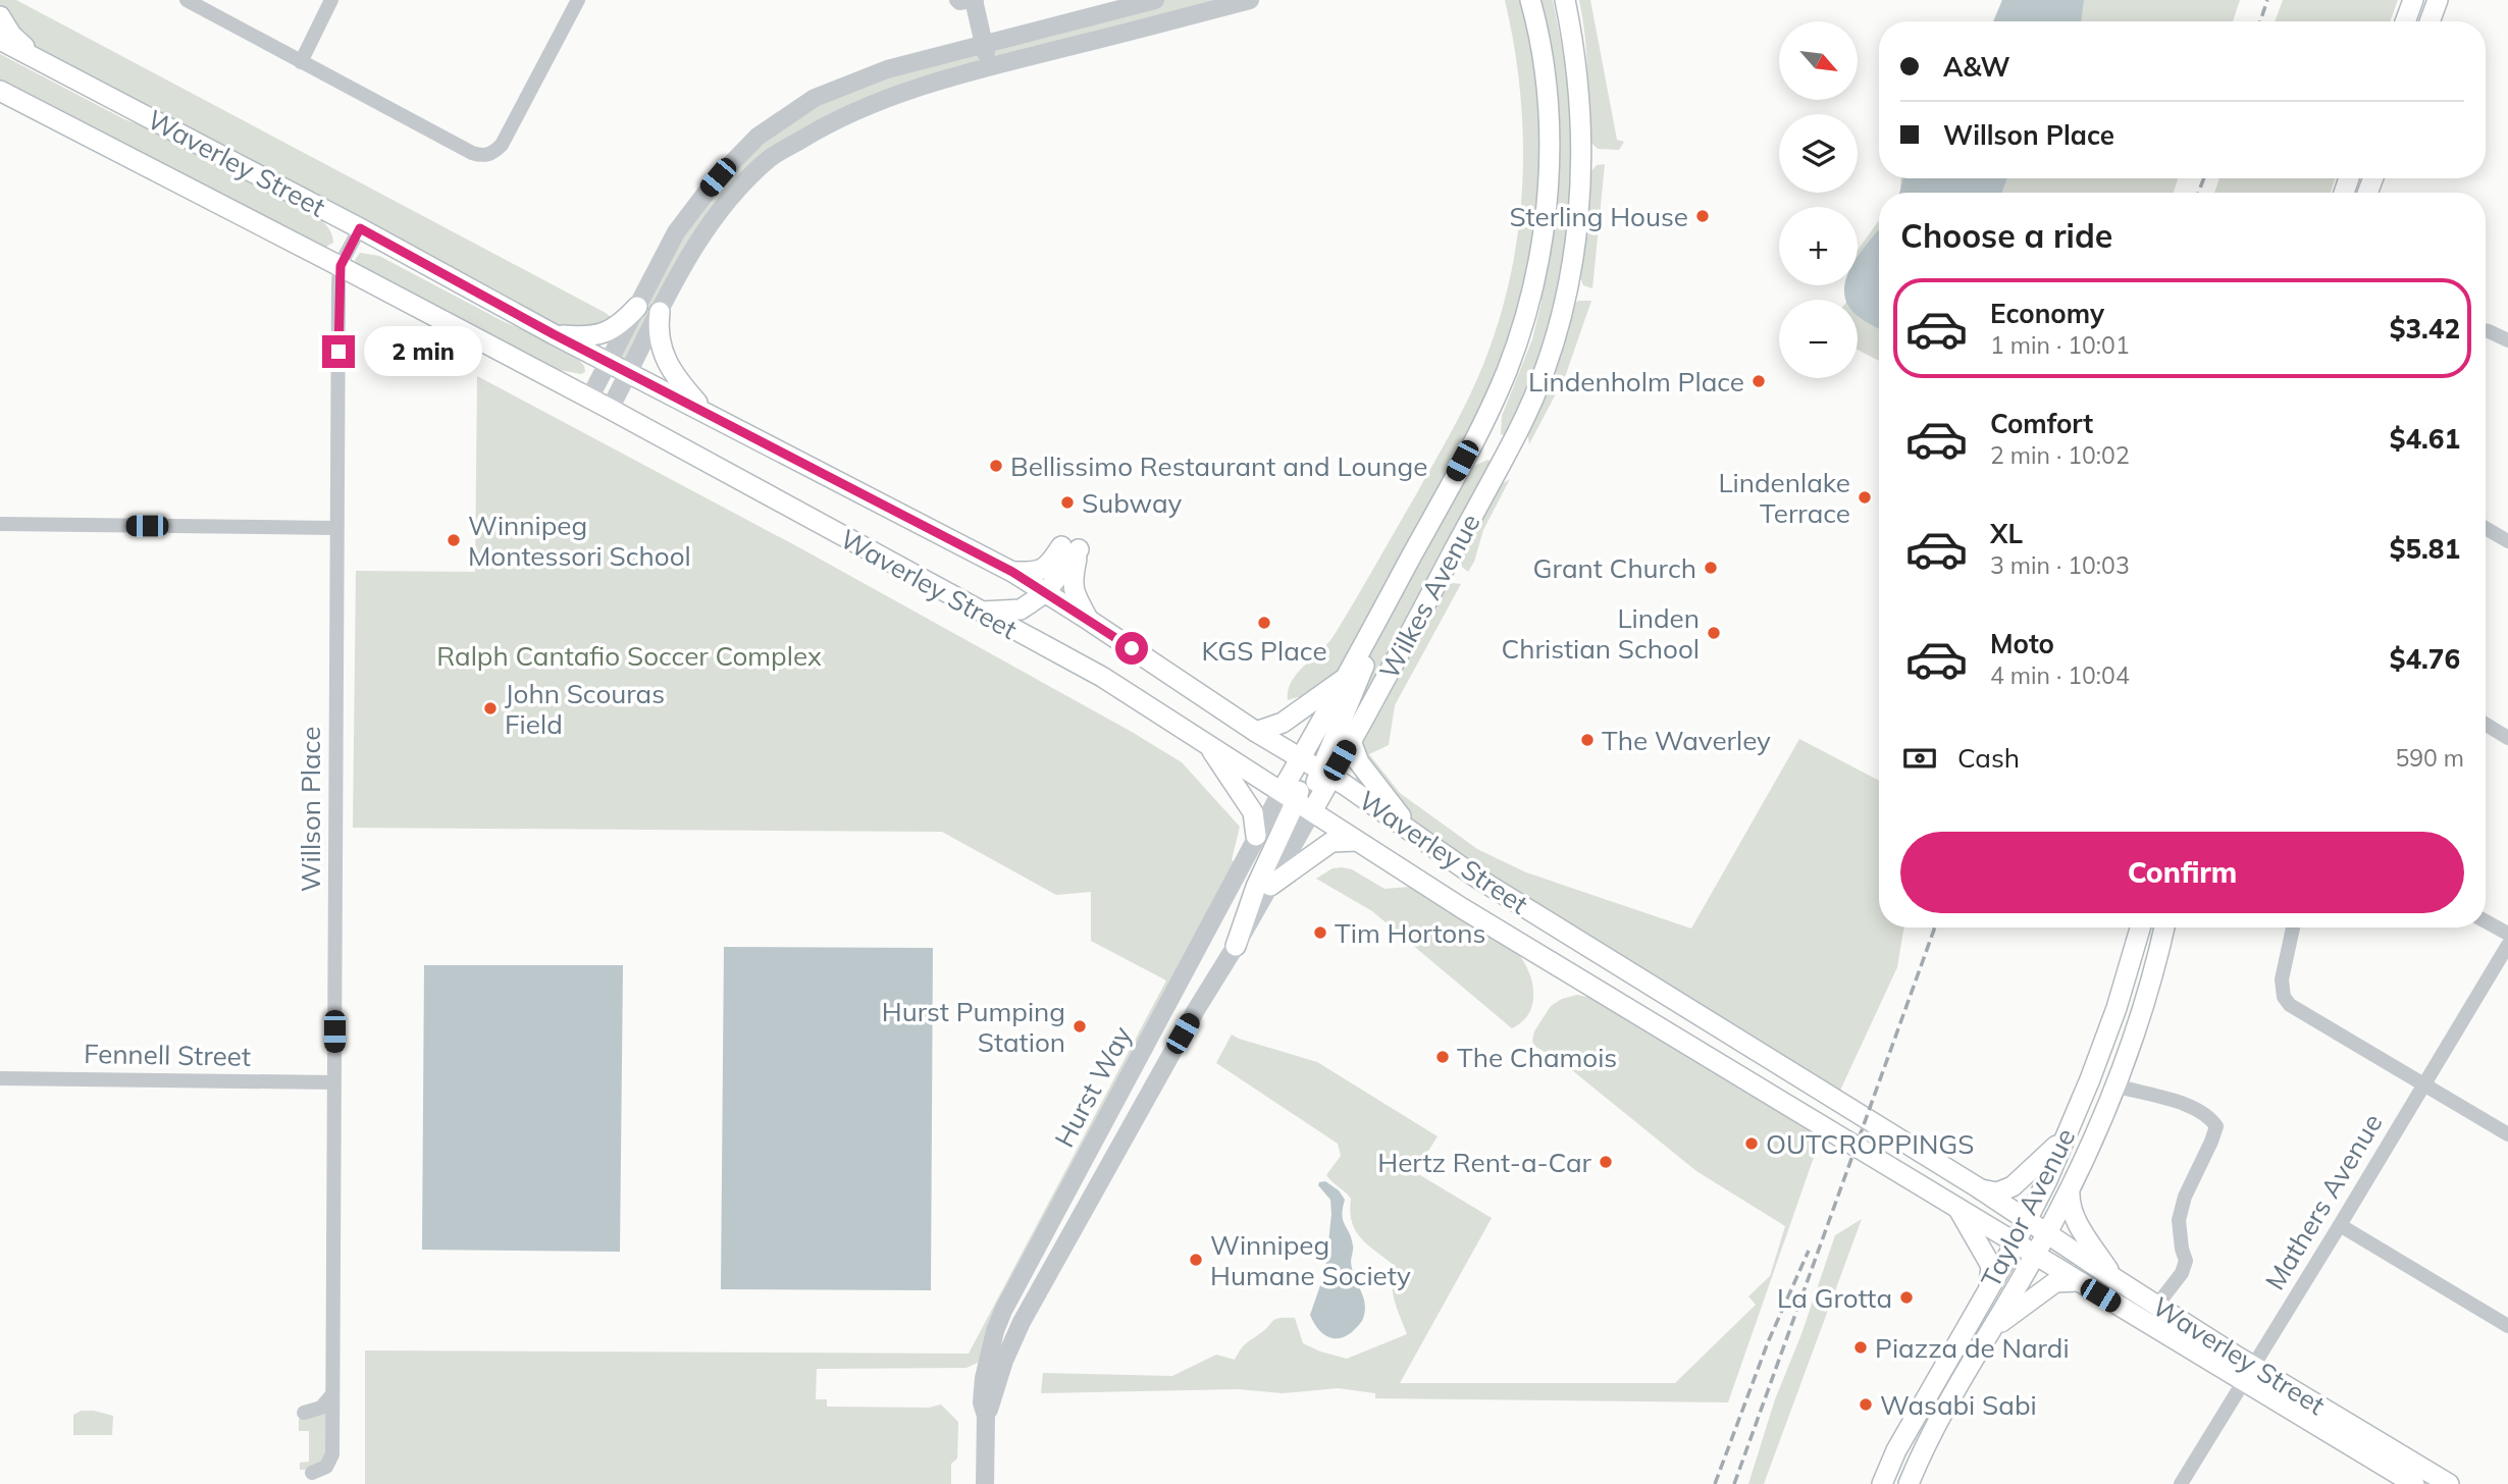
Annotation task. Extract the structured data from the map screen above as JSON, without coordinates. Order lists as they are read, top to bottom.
{
  "streets": {
    "main road": ["Waverley Street", "Wilkes Avenue", "Taylor Avenue"],
    "street": [
      "Willson Place",
      "Fennell Street",
      "Hurst Way",
      "Mathers Avenue"
    ]
  },
  "crossings": [
    ["Waverley Street", "Wilkes Avenue"],
    ["Waverley Street", "Willson Place"],
    ["Waverley Street", "Hurst Way"],
    ["Waverley Street", "Mathers Avenue"],
    ["Waverley Street", "Taylor Avenue"],
    ["Wilkes Avenue", "Hurst Way"],
    ["Willson Place", "Fennell Street"]
  ],
  "parks": ["Ralph Cantafio Soccer Complex"],
  "places": [
    "Sterling House",
    "Lindenholm Place",
    "Bellissimo Restaurant and Lounge",
    "Lindenlake Terrace",
    "Subway",
    "Winnipeg Montessori School",
    "Grant Church",
    "KGS Place",
    "Linden Christian School",
    "John Scouras Field",
    "The Waverley",
    "Tim Hortons",
    "Hurst Pumping Station",
    "The Chamois",
    "OUTCROPPINGS",
    "Hertz Rent-a-Car",
    "Winnipeg Humane Society",
    "La Grotta",
    "Piazza de Nardi",
    "Wasabi Sabi"
  ],
  "north": "bottom right",
  "page": {
    "map_buttons": ["+", "−"],
    "banner": ["A&W", "Willson Place"],
    "heading": "Choose a ride",
    "list": [
      {
        "name": "Economy",
        "note": "1 min · 10:01",
        "value": "$3.42"
      },
      {
        "name": "Comfort",
        "note": "2 min · 10:02",
        "value": "$4.61"
      },
      {
        "name": "XL",
        "note": "3 min · 10:03",
        "value": "$5.81"
      },
      {
        "name": "Moto",
        "note": "4 min · 10:04",
        "value": "$4.76"
      }
    ],
    "bubble": "2 min",
    "pay": ["Cash", "590 m"],
    "buttons": "Confirm"
  }
}
